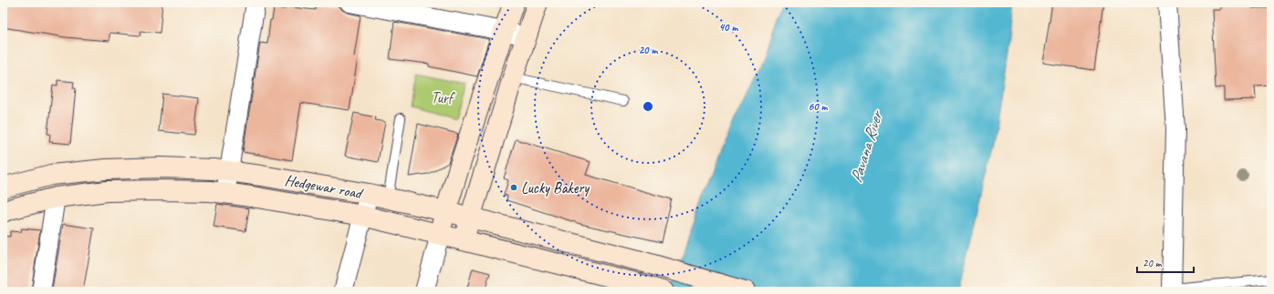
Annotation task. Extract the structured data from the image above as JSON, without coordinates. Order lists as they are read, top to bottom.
{
  "streets": {
    "main road": ["Hedgewar road"]
  },
  "water": ["Pavana River"],
  "parks": ["Turf"],
  "places": ["Lucky Bakery"],
  "scale_bar": "20 m",
  "rings": ["40 m", "20 m", "60 m"]
}
